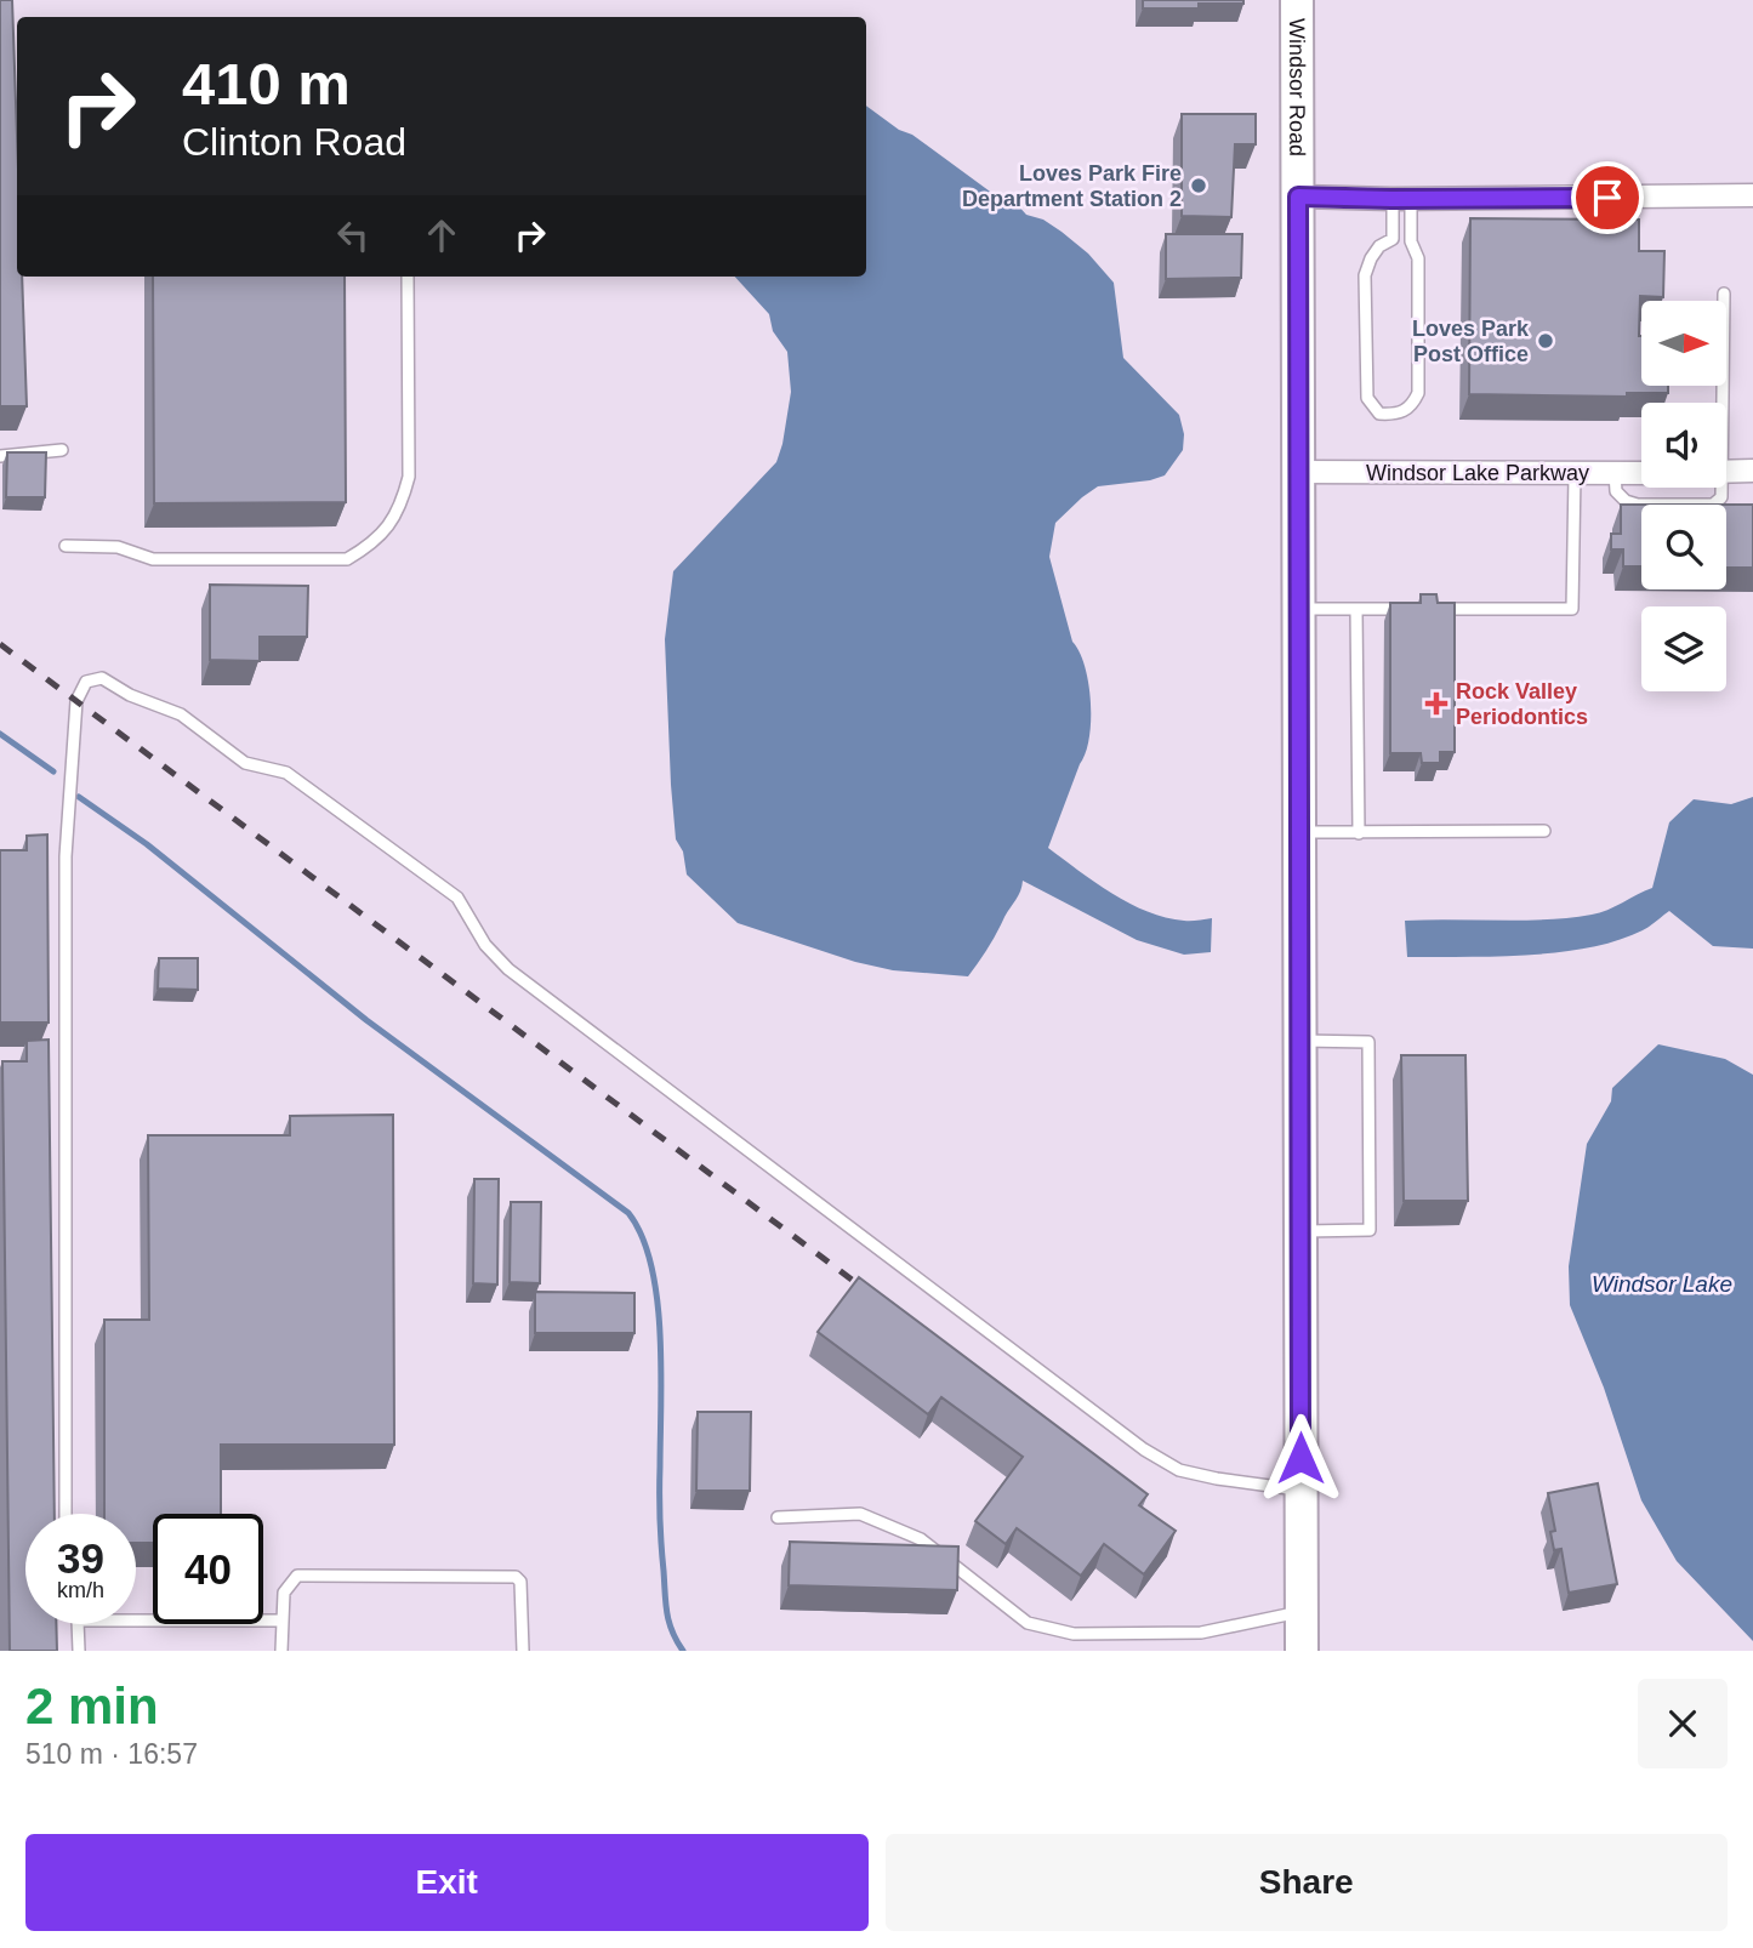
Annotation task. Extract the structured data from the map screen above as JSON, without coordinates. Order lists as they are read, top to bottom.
{
  "streets": {
    "street": ["Windsor Road", "Windsor Lake Parkway"]
  },
  "crossings": [
    ["Windsor Road", "Windsor Lake Parkway"]
  ],
  "water": ["Windsor Lake"],
  "places": {
    "other": ["Loves Park Fire Department Station 2", "Loves Park Post Office"],
    "health": ["Rock Valley Periodontics"]
  },
  "north": "right",
  "page": {
    "turn": ["410 m", "Clinton Road"],
    "speed": "39 km/h",
    "limit": "40",
    "heading": ["2 min", "510 m · 16:57"],
    "buttons": ["Exit", "Share"]
  }
}
